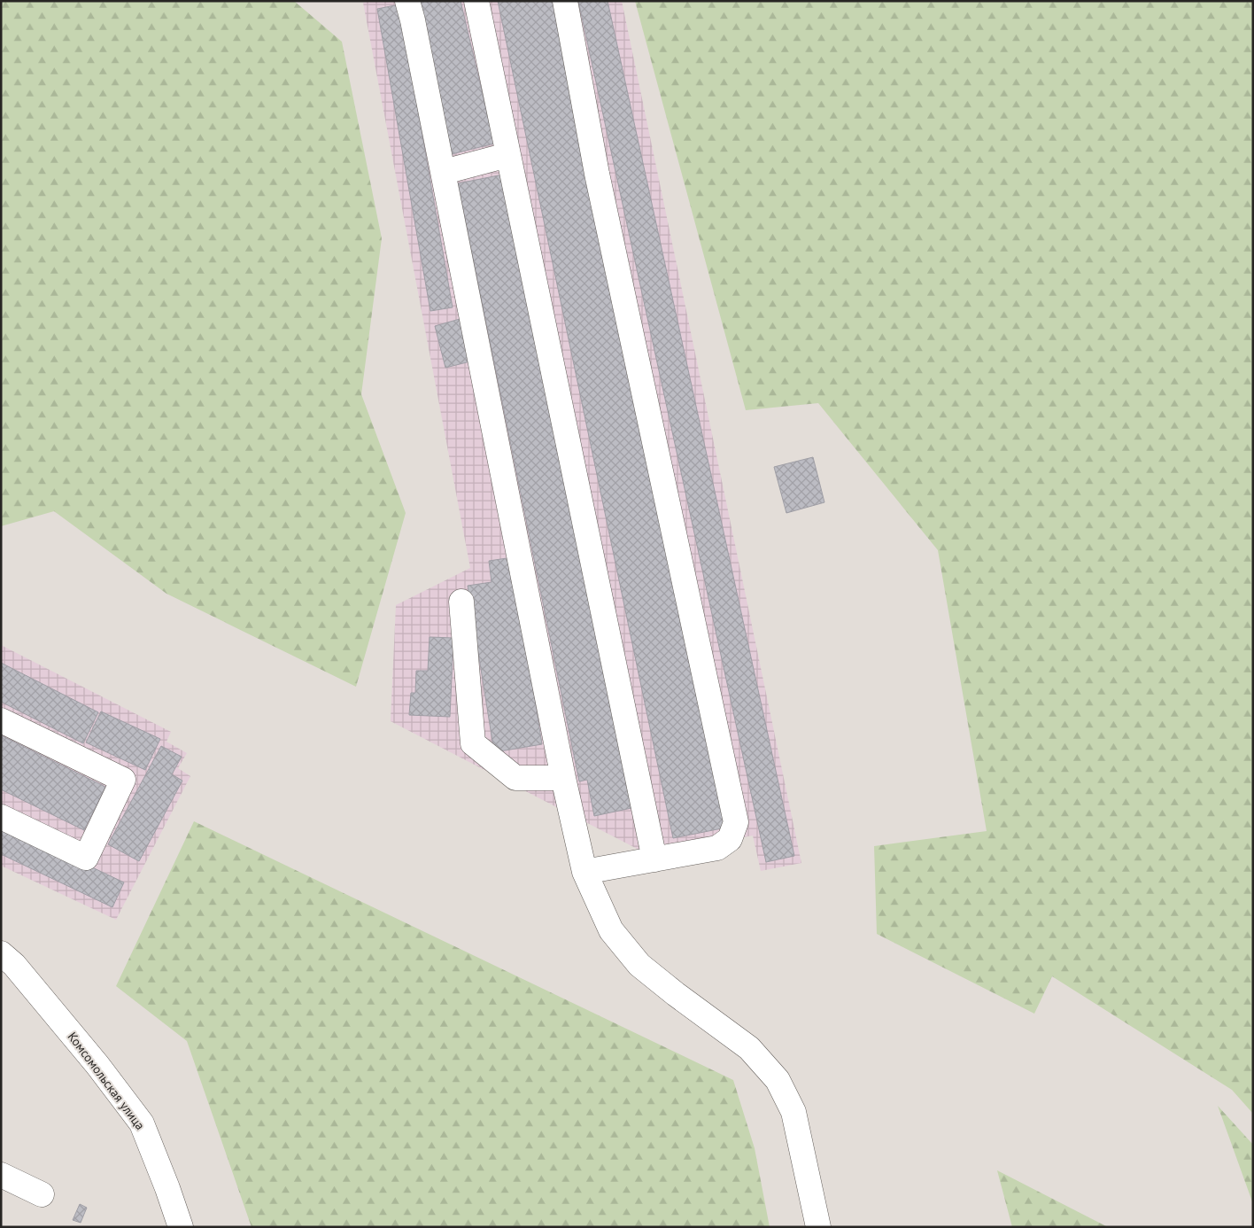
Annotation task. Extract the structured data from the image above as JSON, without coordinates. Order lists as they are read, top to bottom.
{
  "streets": {
    "street": ["Комсомольская улица"]
  }
}
